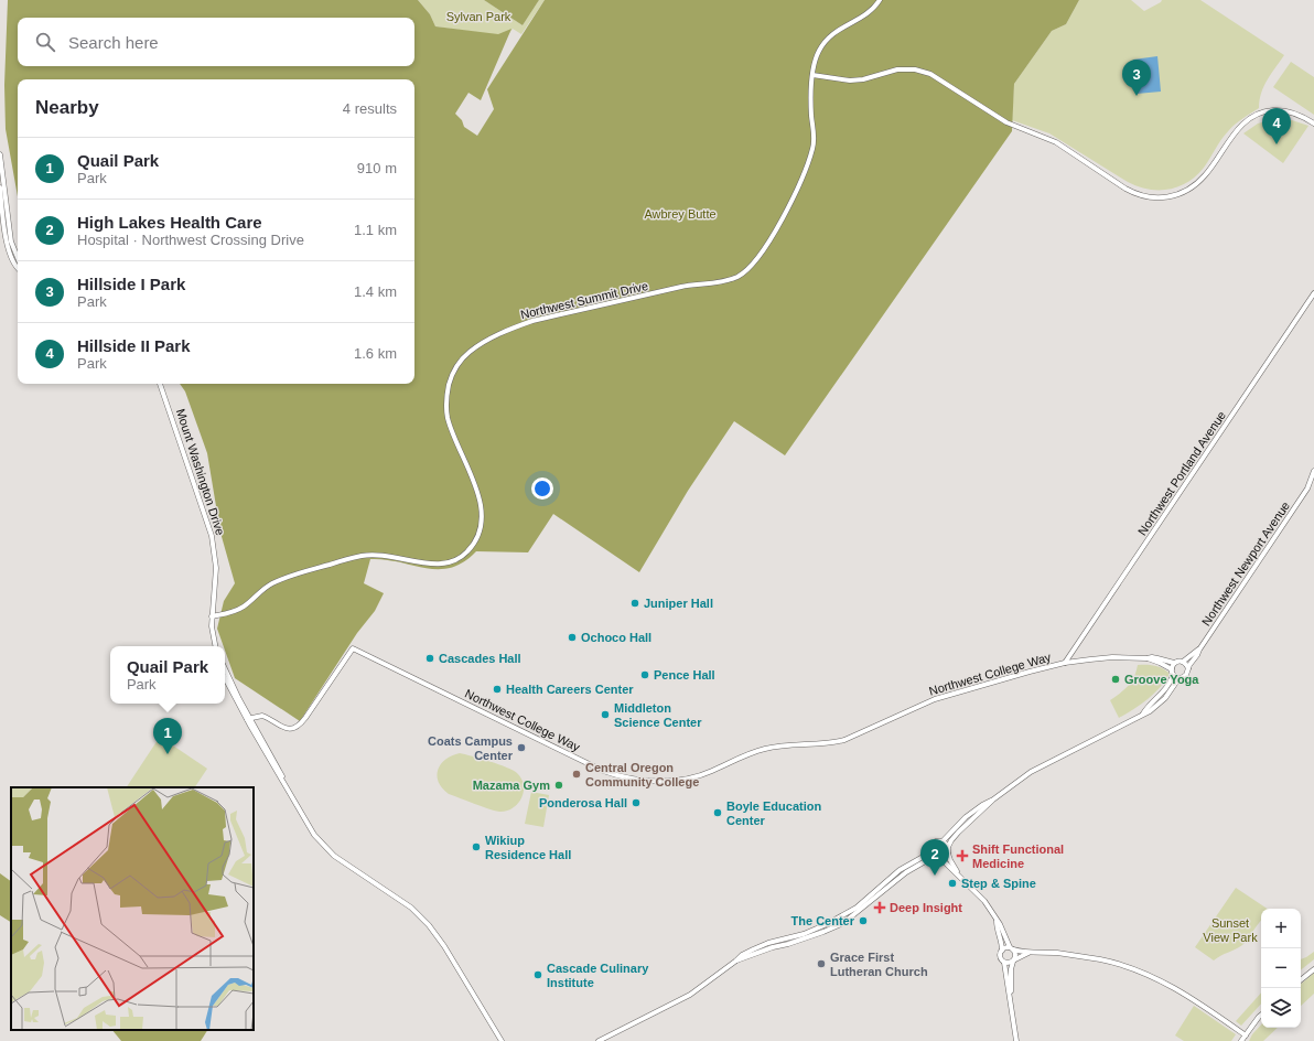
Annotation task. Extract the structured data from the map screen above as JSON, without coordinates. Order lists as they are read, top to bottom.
{
  "streets": {
    "street": [
      "Northwest Summit Drive",
      "Mount Washington Drive",
      "Northwest Portland Avenue",
      "Northwest Newport Avenue",
      "Northwest College Way"
    ]
  },
  "crossings": [
    ["Northwest Summit Drive", "Mount Washington Drive"],
    ["Northwest Portland Avenue", "Northwest College Way"],
    ["Northwest Newport Avenue", "Northwest College Way"]
  ],
  "parks": ["Sylvan Park", "Awbrey Butte", "Sunset View Park"],
  "places": {
    "other": [
      "Juniper Hall",
      "Ochoco Hall",
      "Cascades Hall",
      "Pence Hall",
      "Groove Yoga",
      "Health Careers Center",
      "Middleton Science Center",
      "Coats Campus Center",
      "Central Oregon Community College",
      "Mazama Gym",
      "Ponderosa Hall",
      "Boyle Education Center",
      "Wikiup Residence Hall",
      "Step & Spine",
      "The Center",
      "Grace First Lutheran Church",
      "Cascade Culinary Institute"
    ],
    "health": ["Shift Functional Medicine", "Deep Insight"]
  },
  "page": {
    "search": "Search here",
    "pins": [
      "3",
      "4",
      "1",
      "2"
    ],
    "heading": ["Nearby", "4 results"],
    "list": [
      {
        "mark": "1",
        "name": "Quail Park",
        "note": "Park",
        "value": "910 m"
      },
      {
        "mark": "2",
        "name": "High Lakes Health Care",
        "note": "Hospital · Northwest Crossing Drive",
        "value": "1.1 km"
      },
      {
        "mark": "3",
        "name": "Hillside I Park",
        "note": "Park",
        "value": "1.4 km"
      },
      {
        "mark": "4",
        "name": "Hillside II Park",
        "note": "Park",
        "value": "1.6 km"
      }
    ],
    "popup": ["Quail Park", "Park"],
    "map_buttons": ["+", "−"]
  }
}
